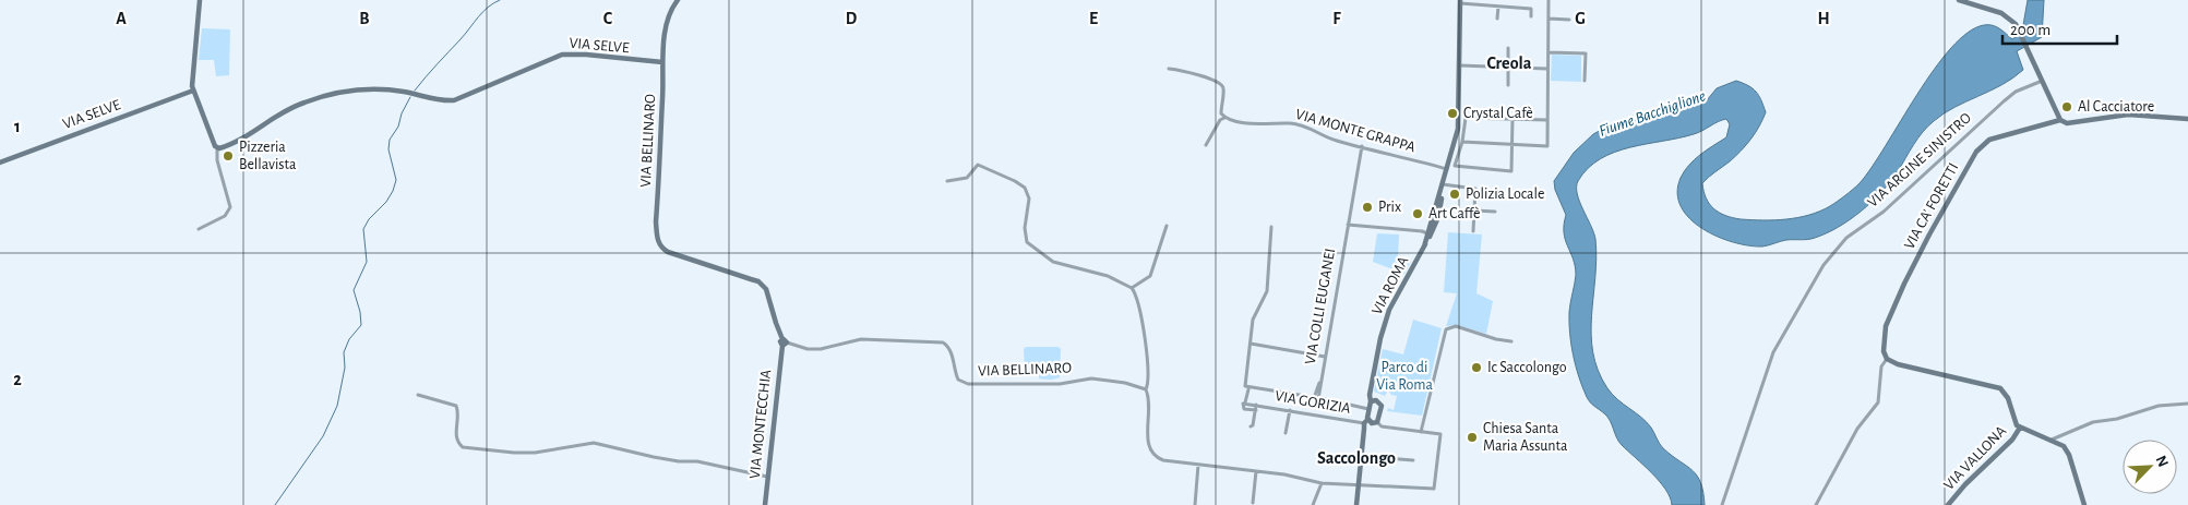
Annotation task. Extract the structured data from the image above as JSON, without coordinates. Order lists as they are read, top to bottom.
{
  "streets": {
    "street": [
      "VIA SELVE",
      "VIA MONTE GRAPPA",
      "VIA BELLINARO",
      "VIA ARGINE SINISTRO",
      "VIA CA' FORETTI",
      "VIA ROMA",
      "VIA COLLI EUGANEI",
      "VIA GORIZIA",
      "VIA MONTECCHIA",
      "VIA VALLONA"
    ]
  },
  "crossings": [
    ["VIA SELVE", "VIA BELLINARO"],
    ["VIA MONTE GRAPPA", "VIA ROMA"],
    ["VIA MONTE GRAPPA", "VIA COLLI EUGANEI"],
    ["VIA BELLINARO", "VIA MONTECCHIA"],
    ["VIA ROMA", "VIA GORIZIA"]
  ],
  "districts": ["Creola", "Saccolongo"],
  "water": ["Fiume Bacchiglione"],
  "parks": ["Parco di Via Roma"],
  "places": [
    "Al Cacciatore",
    "Crystal Cafè",
    "Pizzeria Bellavista",
    "Polizia Locale",
    "Prix",
    "Art Caffè",
    "Ic Saccolongo",
    "Chiesa Santa Maria Assunta"
  ],
  "scale_bar": "200 m",
  "north": "top right",
  "grid": {
    "columns": [
      "A",
      "B",
      "C",
      "D",
      "E",
      "F",
      "G",
      "H"
    ],
    "rows": ["1", "2"]
  }
}
